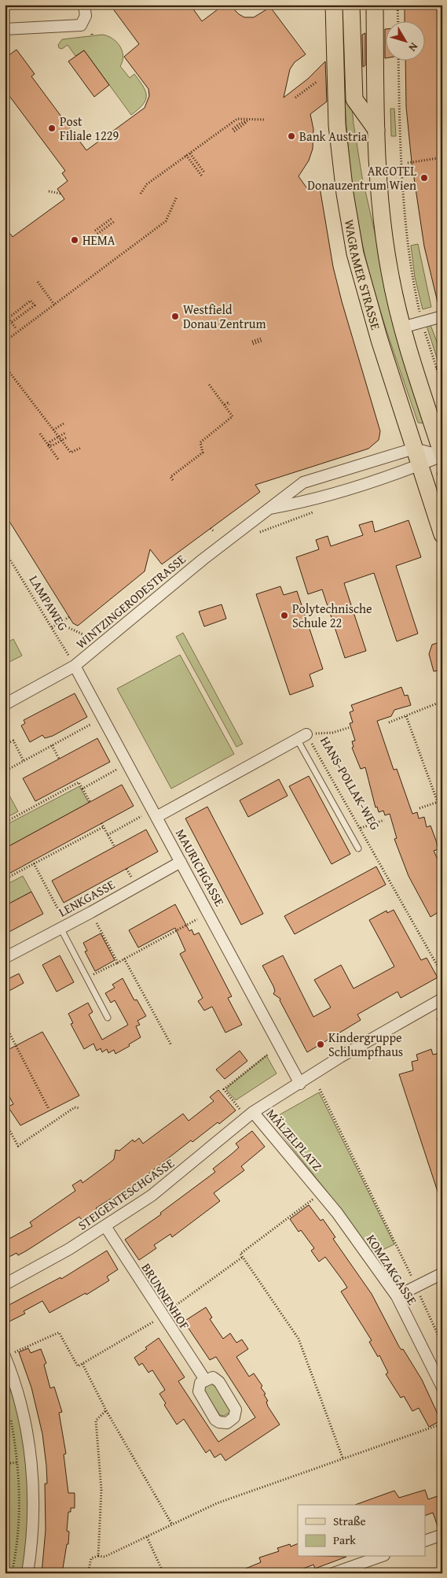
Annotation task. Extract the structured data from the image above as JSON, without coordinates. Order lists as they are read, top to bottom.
{
  "streets": {
    "main road": ["WAGRAMER STRASSE"],
    "street": [
      "WINTZINGERODESTRASSE",
      "MAURICHGASSE",
      "LENKGASSE",
      "MÄLZELPLATZ",
      "STEIGENTESCHGASSE",
      "KOMZAKGASSE",
      "BRUNNENHOF"
    ],
    "path": ["LAMPAWEG", "HANS-POLLAK-WEG"]
  },
  "crossings": [
    ["WAGRAMER STRASSE", "WINTZINGERODESTRASSE"],
    ["WINTZINGERODESTRASSE", "LAMPAWEG"],
    ["WINTZINGERODESTRASSE", "MAURICHGASSE"],
    ["LAMPAWEG", "MAURICHGASSE"],
    ["MAURICHGASSE", "LENKGASSE"],
    ["MAURICHGASSE", "MÄLZELPLATZ"],
    ["MÄLZELPLATZ", "STEIGENTESCHGASSE"],
    ["MÄLZELPLATZ", "KOMZAKGASSE"],
    ["STEIGENTESCHGASSE", "BRUNNENHOF"]
  ],
  "places": [
    "Post Filiale 1229",
    "Bank Austria",
    "ARCOTEL Donauzentrum Wien",
    "HEMA",
    "Westfield Donau Zentrum",
    "Polytechnische Schule 22",
    "Kindergruppe Schlumpfhaus"
  ],
  "legend": ["Straße", "Park"],
  "north": "bottom right"
}
